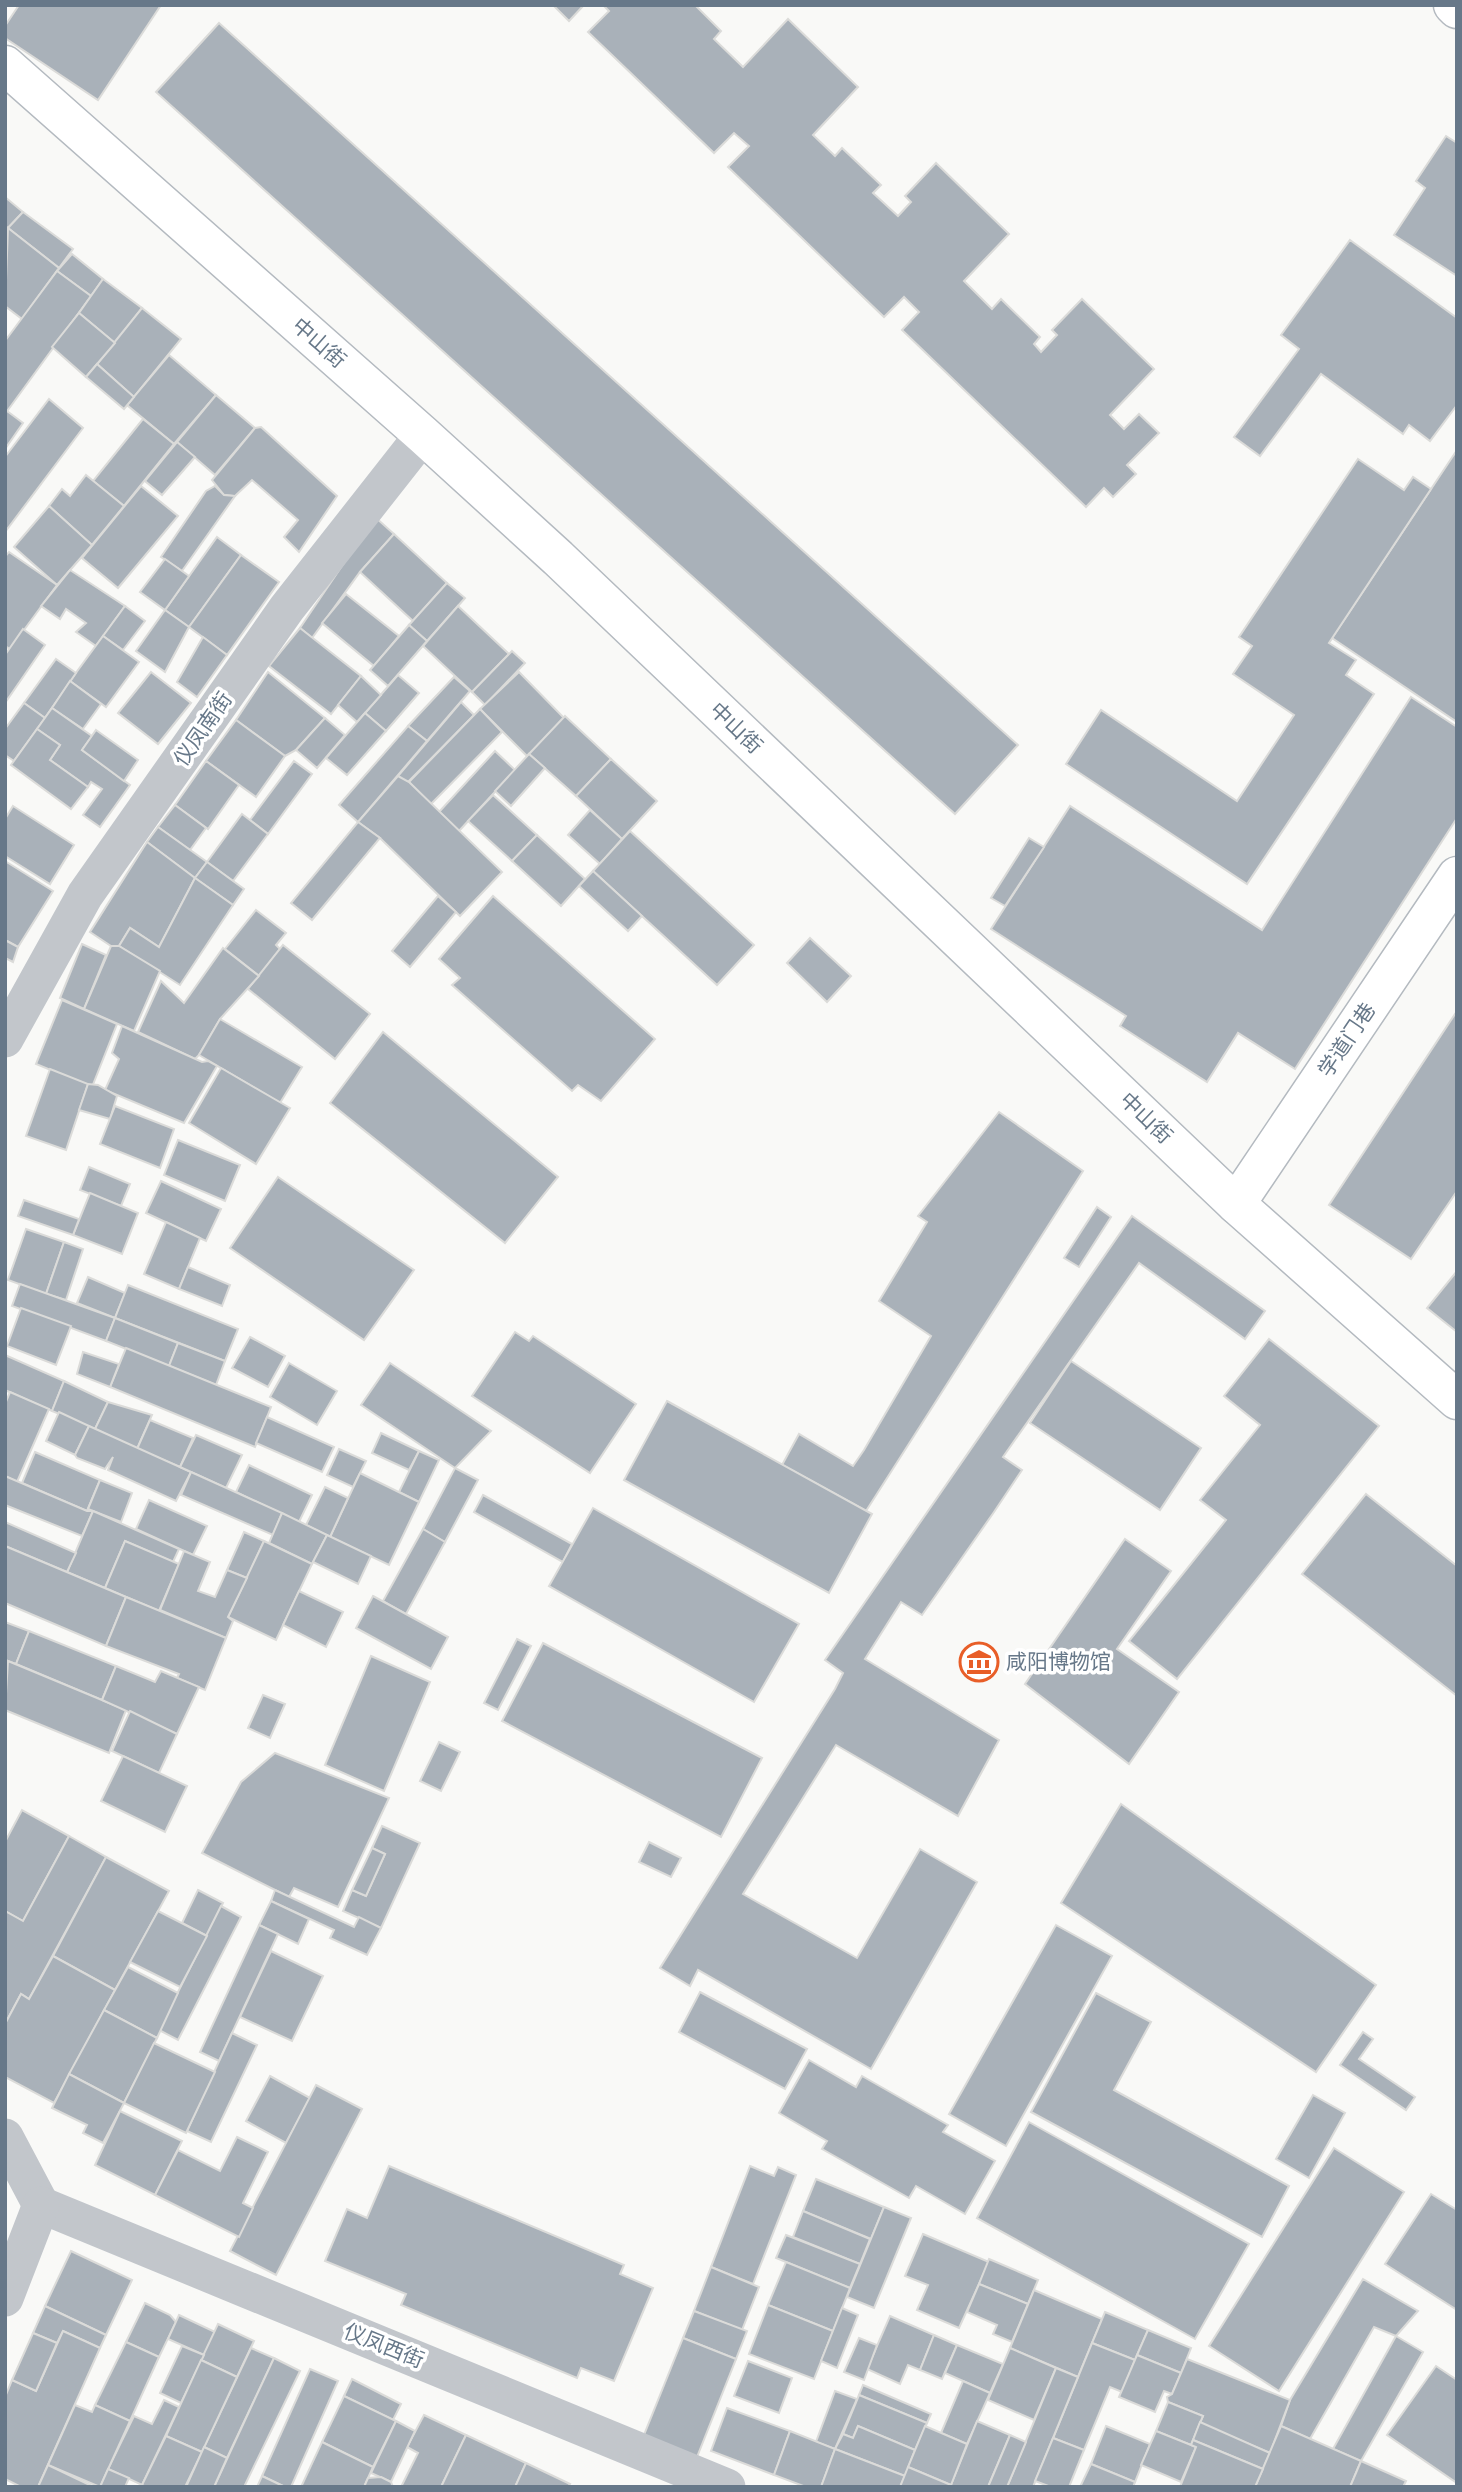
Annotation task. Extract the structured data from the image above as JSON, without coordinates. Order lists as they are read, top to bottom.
{
  "streets": {
    "street": [
      "中山街",
      "仪凤南街",
      "学道门巷",
      "仪凤西街"
    ]
  },
  "crossings": [
    ["中山街", "仪凤南街"],
    ["中山街", "学道门巷"]
  ],
  "places": {
    "museum": ["咸阳博物馆"]
  }
}
